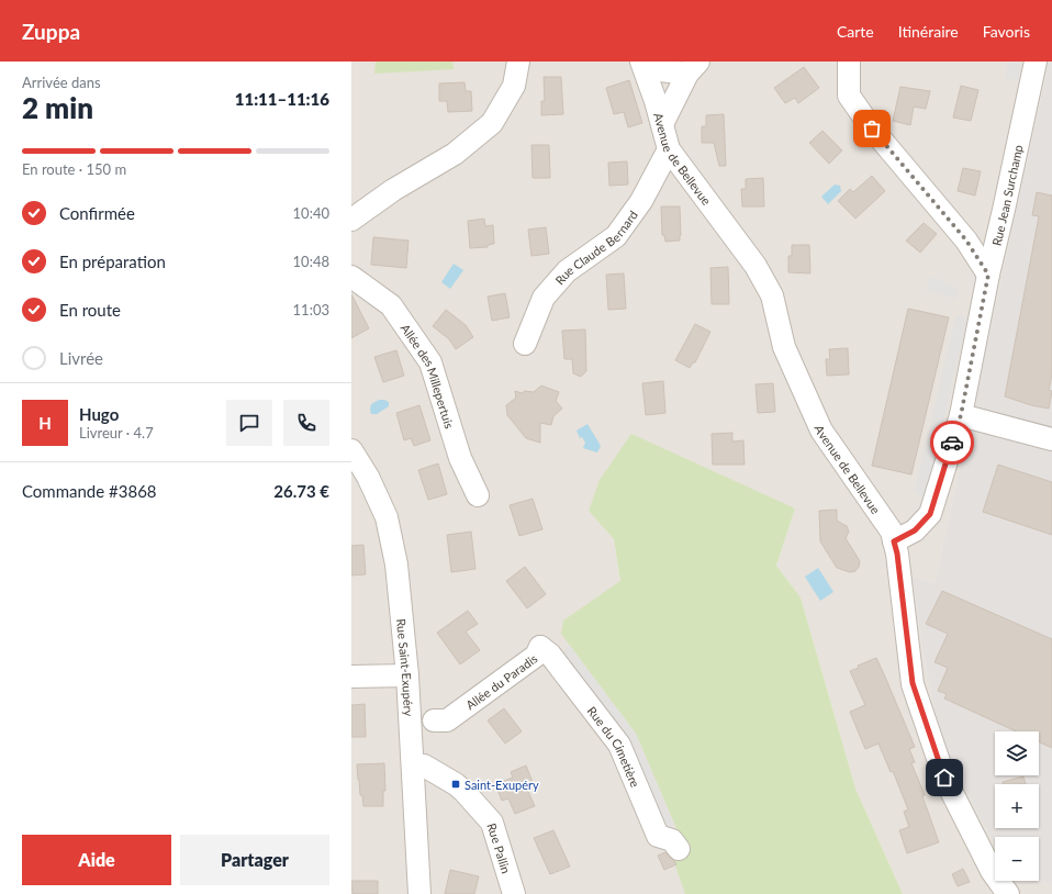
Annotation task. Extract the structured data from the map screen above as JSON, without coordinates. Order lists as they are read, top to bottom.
{
  "streets": {
    "street": [
      "Avenue de Bellevue",
      "Rue Jean Surchamp",
      "Rue Claude Bernard",
      "Allée des Millepertuis",
      "Rue Saint-Exupéry",
      "Allée du Paradis",
      "Rue du Cimetière",
      "Rue Pallin"
    ]
  },
  "crossings": [
    ["Avenue de Bellevue", "Rue Jean Surchamp"],
    ["Avenue de Bellevue", "Rue Claude Bernard"],
    ["Rue Saint-Exupéry", "Allée du Paradis"],
    ["Rue Saint-Exupéry", "Rue Pallin"],
    ["Allée du Paradis", "Rue du Cimetière"]
  ],
  "places": {
    "transit": ["Saint-Exupéry"]
  },
  "page": {
    "header": "Zuppa",
    "nav": ["Carte", "Itinéraire", "Favoris"],
    "heading": ["2 min", "Arrivée dans", "11:11–11:16"],
    "panel": [
      "Hugo",
      "Livreur · 4.7",
      "Commande #3868",
      "26.73 €"
    ],
    "bar": "En route · 150 m",
    "list": [
      ["Confirmée", "10:40"],
      ["En préparation", "10:48"],
      ["En route", "11:03"],
      "Livrée"
    ],
    "round": "H",
    "map_buttons": ["+", "−"],
    "buttons": ["Aide", "Partager"]
  }
}
